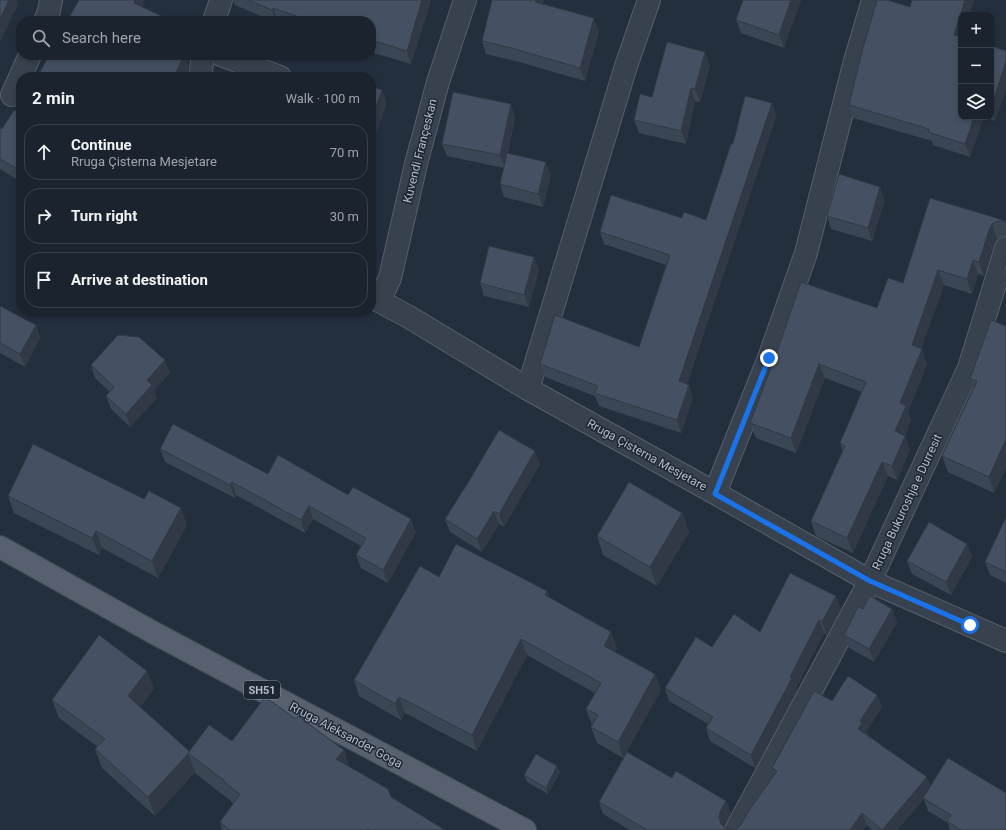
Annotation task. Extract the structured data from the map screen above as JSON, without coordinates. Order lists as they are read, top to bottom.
{
  "streets": {
    "main road": ["SH51", "Rruga Aleksander Goga"],
    "street": ["Kuvendi Françeskan", "Rruga Çisterna Mesjetare", "Rruga Bukuroshja e Durresit"]
  },
  "crossings": [
    ["Kuvendi Françeskan", "Rruga Çisterna Mesjetare"],
    ["Rruga Çisterna Mesjetare", "Rruga Bukuroshja e Durresit"]
  ],
  "page": {
    "map_buttons": ["+", "−"],
    "search": "Search here",
    "heading": ["2 min", "Walk · 100 m"],
    "list": [
      ["Continue", "Rruga Çisterna Mesjetare", "70 m"],
      ["Turn right", "30 m"],
      "Arrive at destination"
    ]
  }
}
